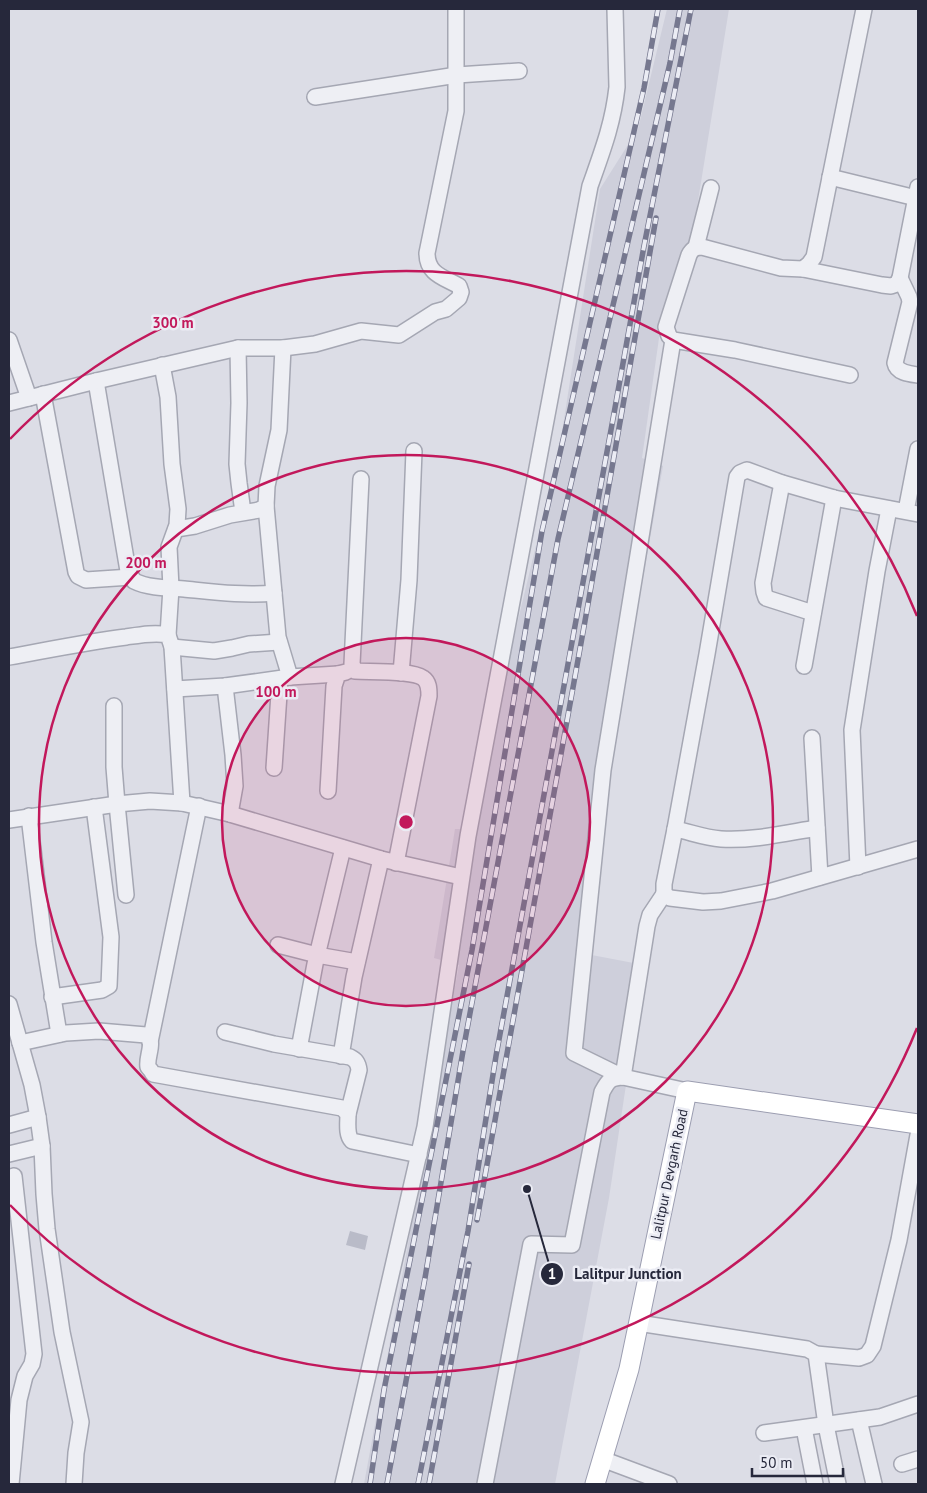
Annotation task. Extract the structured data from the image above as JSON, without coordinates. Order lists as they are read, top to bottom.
{
  "streets": {
    "main road": ["Lalitpur Devgarh Road"]
  },
  "places": ["Lalitpur Junction"],
  "scale_bar": "50 m",
  "rings": ["300 m", "200 m", "100 m"]
}
